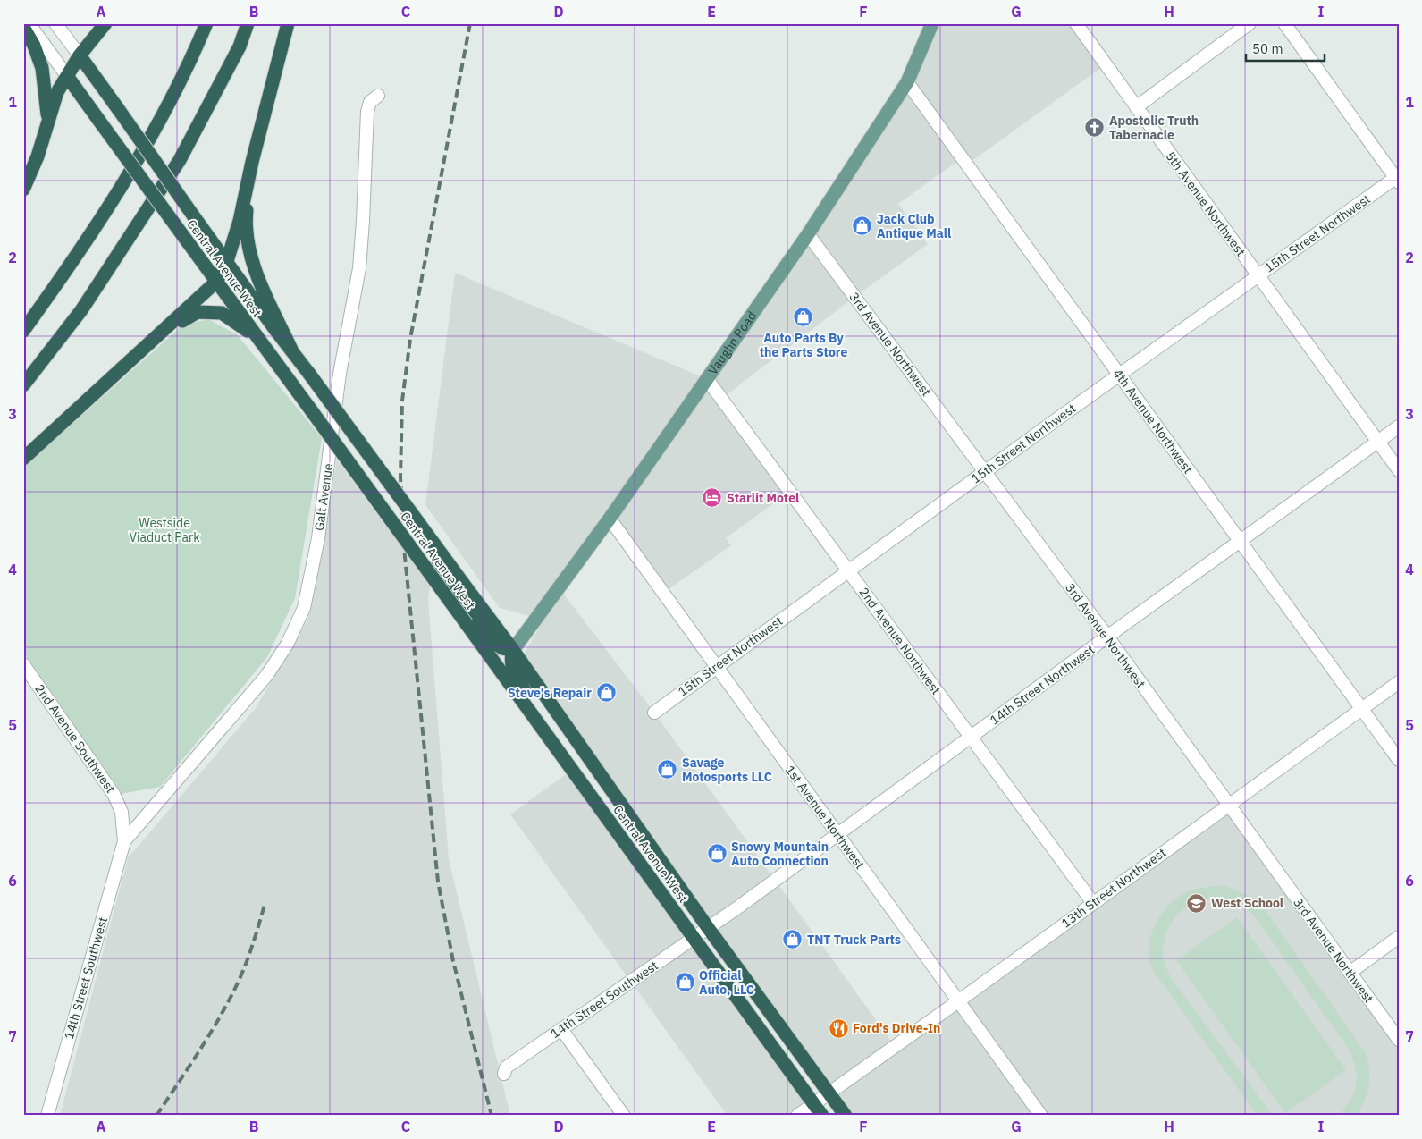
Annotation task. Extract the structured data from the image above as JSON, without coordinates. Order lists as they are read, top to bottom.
{
  "streets": {
    "highway": ["Central Avenue West"],
    "main road": ["Vaughn Road"],
    "street": [
      "5th Avenue Northwest",
      "15th Street Northwest",
      "3rd Avenue Northwest",
      "4th Avenue Northwest",
      "Galt Avenue",
      "2nd Avenue Northwest",
      "14th Street Northwest",
      "2nd Avenue Southwest",
      "1st Avenue Northwest",
      "13th Street Northwest",
      "14th Street Southwest"
    ]
  },
  "crossings": [
    ["5th Avenue Northwest", "15th Street Northwest"],
    ["5th Avenue Northwest", "14th Street Northwest"],
    ["15th Street Northwest", "3rd Avenue Northwest"],
    ["15th Street Northwest", "4th Avenue Northwest"],
    ["15th Street Northwest", "2nd Avenue Northwest"],
    ["15th Street Northwest", "1st Avenue Northwest"],
    ["Central Avenue West", "Vaughn Road"],
    ["Central Avenue West", "14th Street Northwest"],
    ["Central Avenue West", "13th Street Northwest"],
    ["Central Avenue West", "14th Street Southwest"],
    ["Vaughn Road", "3rd Avenue Northwest"],
    ["Vaughn Road", "4th Avenue Northwest"],
    ["Vaughn Road", "2nd Avenue Northwest"],
    ["Vaughn Road", "1st Avenue Northwest"],
    ["3rd Avenue Northwest", "14th Street Northwest"],
    ["3rd Avenue Northwest", "13th Street Northwest"],
    ["4th Avenue Northwest", "14th Street Northwest"],
    ["4th Avenue Northwest", "13th Street Northwest"],
    ["Galt Avenue", "2nd Avenue Southwest"],
    ["Galt Avenue", "14th Street Southwest"],
    ["2nd Avenue Northwest", "14th Street Northwest"],
    ["2nd Avenue Northwest", "13th Street Northwest"],
    ["14th Street Northwest", "1st Avenue Northwest"],
    ["14th Street Northwest", "14th Street Southwest"],
    ["2nd Avenue Southwest", "14th Street Southwest"],
    ["1st Avenue Northwest", "13th Street Northwest"]
  ],
  "parks": ["Westside Viaduct Park"],
  "places": {
    "church": ["Apostolic Truth Tabernacle"],
    "shop": [
      "Jack Club Antique Mall",
      "Auto Parts By the Parts Store",
      "Steve's Repair",
      "Savage Motosports LLC",
      "Snowy Mountain Auto Connection",
      "TNT Truck Parts",
      "Official Auto, LLC"
    ],
    "hotel": ["Starlit Motel"],
    "school or university": ["West School"],
    "restaurant": ["Ford's Drive-In"]
  },
  "scale_bar": "50 m",
  "grid": {
    "columns": [
      "A",
      "B",
      "C",
      "D",
      "E",
      "F",
      "G",
      "H",
      "I"
    ],
    "rows": [
      "1",
      "2",
      "3",
      "4",
      "5",
      "6",
      "7"
    ]
  }
}
